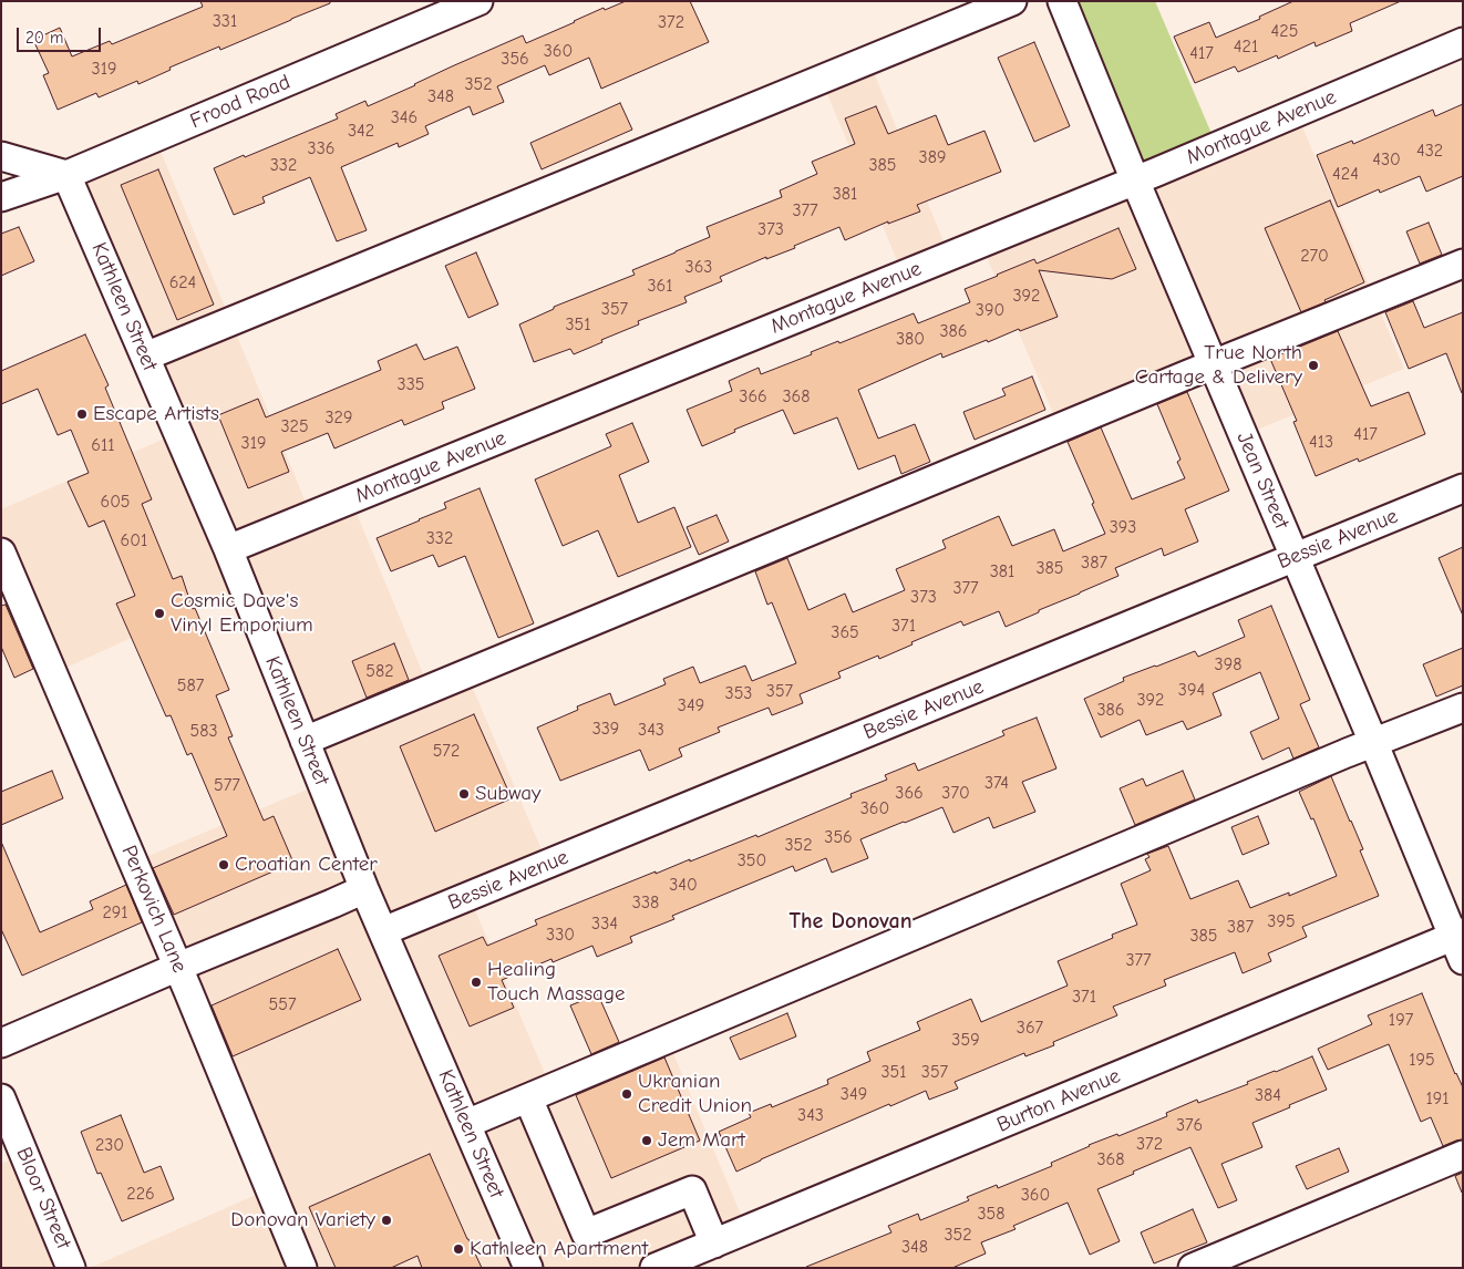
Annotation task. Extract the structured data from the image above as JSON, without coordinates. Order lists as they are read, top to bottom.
{
  "streets": {
    "street": [
      "Frood Road",
      "Montague Avenue",
      "Kathleen Street",
      "Jean Street",
      "Bessie Avenue",
      "Perkovich Lane",
      "Burton Avenue",
      "Bloor Street"
    ]
  },
  "crossings": [
    ["Frood Road", "Kathleen Street"],
    ["Montague Avenue", "Kathleen Street"],
    ["Montague Avenue", "Jean Street"],
    ["Kathleen Street", "Bessie Avenue"],
    ["Jean Street", "Bessie Avenue"],
    ["Jean Street", "Burton Avenue"]
  ],
  "districts": ["The Donovan"],
  "places": [
    "True North Cartage & Delivery",
    "Escape Artists",
    "Cosmic Dave's Vinyl Emporium",
    "Subway",
    "Croatian Center",
    "Healing Touch Massage",
    "Ukranian Credit Union",
    "Jem Mart",
    "Donovan Variety",
    "Kathleen Apartment"
  ],
  "house_numbers": [
    "331",
    "372",
    "425",
    "421",
    "360",
    "417",
    "356",
    "319",
    "352",
    "348",
    "346",
    "342",
    "336",
    "432",
    "389",
    "430",
    "332",
    "385",
    "424",
    "381",
    "377",
    "373",
    "270",
    "363",
    "624",
    "361",
    "392",
    "357",
    "390",
    "351",
    "386",
    "380",
    "335",
    "366",
    "368",
    "329",
    "325",
    "417",
    "413",
    "319",
    "611",
    "605",
    "393",
    "332",
    "601",
    "387",
    "385",
    "381",
    "377",
    "373",
    "371",
    "365",
    "398",
    "582",
    "587",
    "394",
    "357",
    "353",
    "392",
    "349",
    "386",
    "339",
    "343",
    "583",
    "572",
    "374",
    "577",
    "366",
    "370",
    "360",
    "356",
    "352",
    "350",
    "340",
    "338",
    "291",
    "395",
    "334",
    "387",
    "330",
    "385",
    "377",
    "371",
    "557",
    "197",
    "367",
    "359",
    "195",
    "351",
    "357",
    "349",
    "384",
    "191",
    "343",
    "376",
    "372",
    "230",
    "368",
    "226",
    "360",
    "358",
    "352",
    "348"
  ],
  "scale_bar": "20 m"
}
